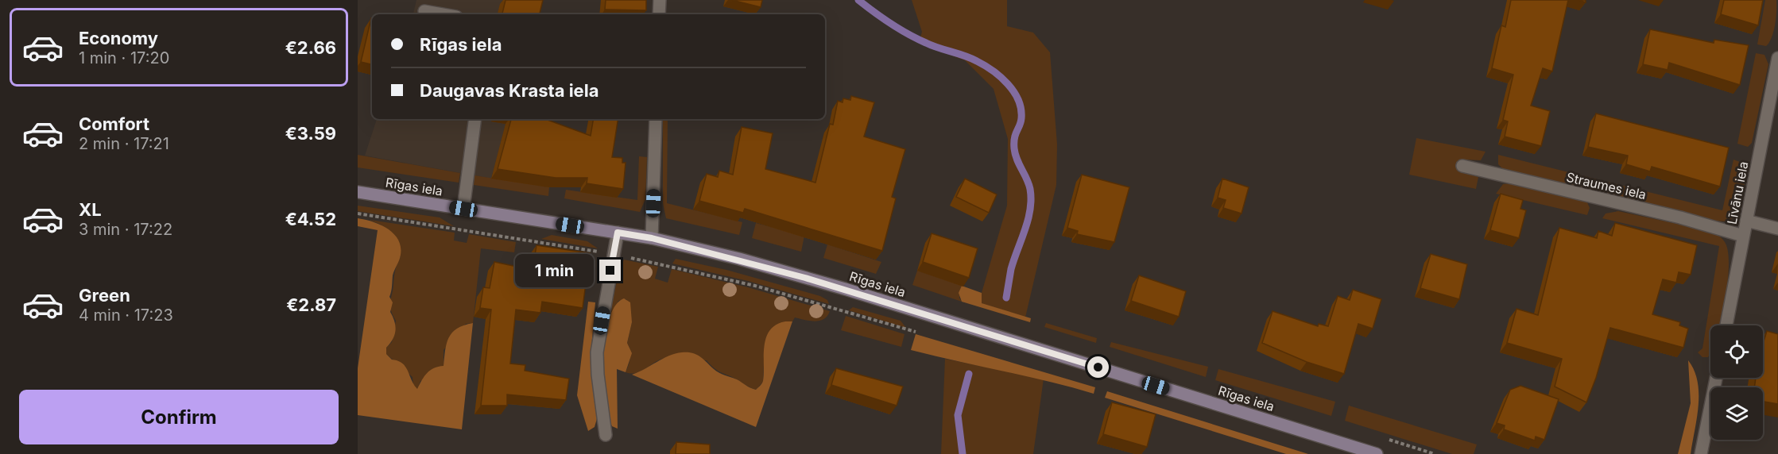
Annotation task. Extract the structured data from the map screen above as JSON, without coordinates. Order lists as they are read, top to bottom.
{
  "streets": {
    "main road": ["Rīgas iela"],
    "street": ["Straumes iela", "Līvānu iela"]
  },
  "crossings": [
    ["Straumes iela", "Līvānu iela"]
  ],
  "page": {
    "list": [
      {
        "name": "Economy",
        "note": "1 min · 17:20",
        "value": "€2.66"
      },
      {
        "name": "Comfort",
        "note": "2 min · 17:21",
        "value": "€3.59"
      },
      {
        "name": "XL",
        "note": "3 min · 17:22",
        "value": "€4.52"
      },
      {
        "name": "Green",
        "note": "4 min · 17:23",
        "value": "€2.87"
      }
    ],
    "banner": ["Rīgas iela", "Daugavas Krasta iela"],
    "bubble": "1 min",
    "buttons": "Confirm"
  }
}
